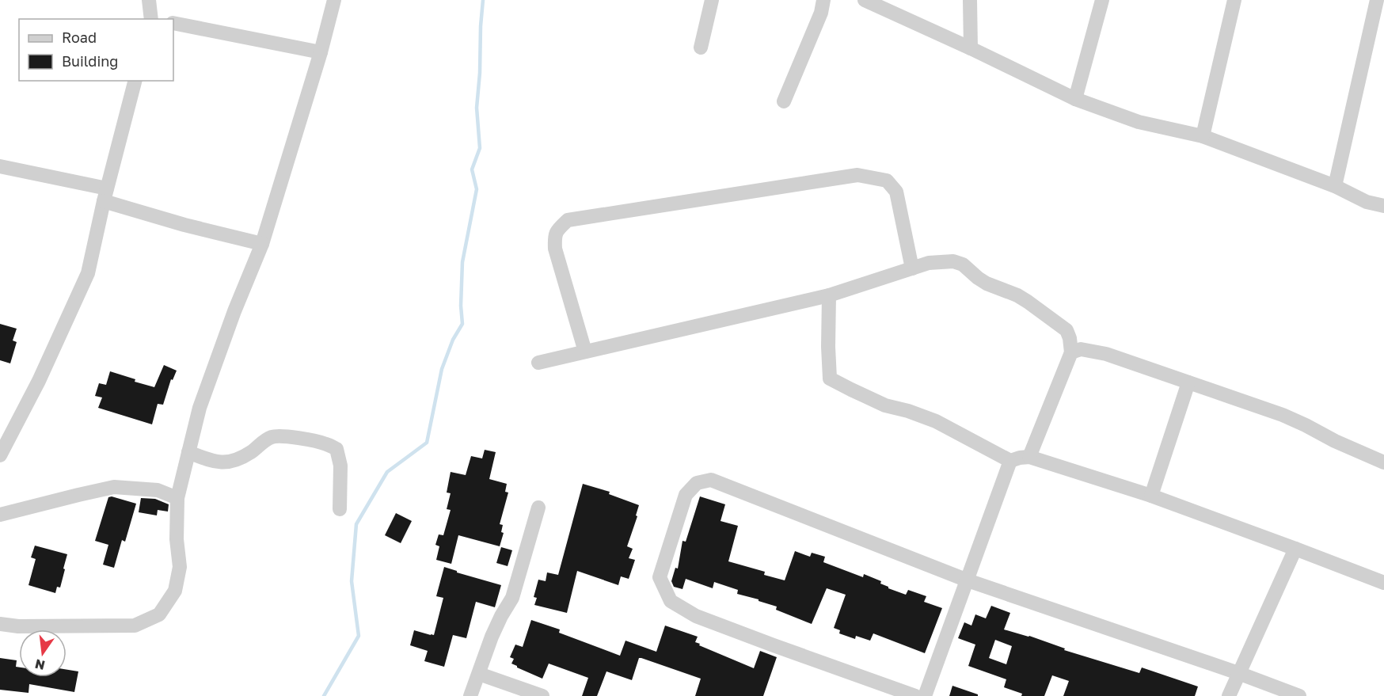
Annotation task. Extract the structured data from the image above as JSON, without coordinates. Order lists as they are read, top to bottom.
{
  "legend": ["Road", "Building"],
  "north": "bottom"
}
